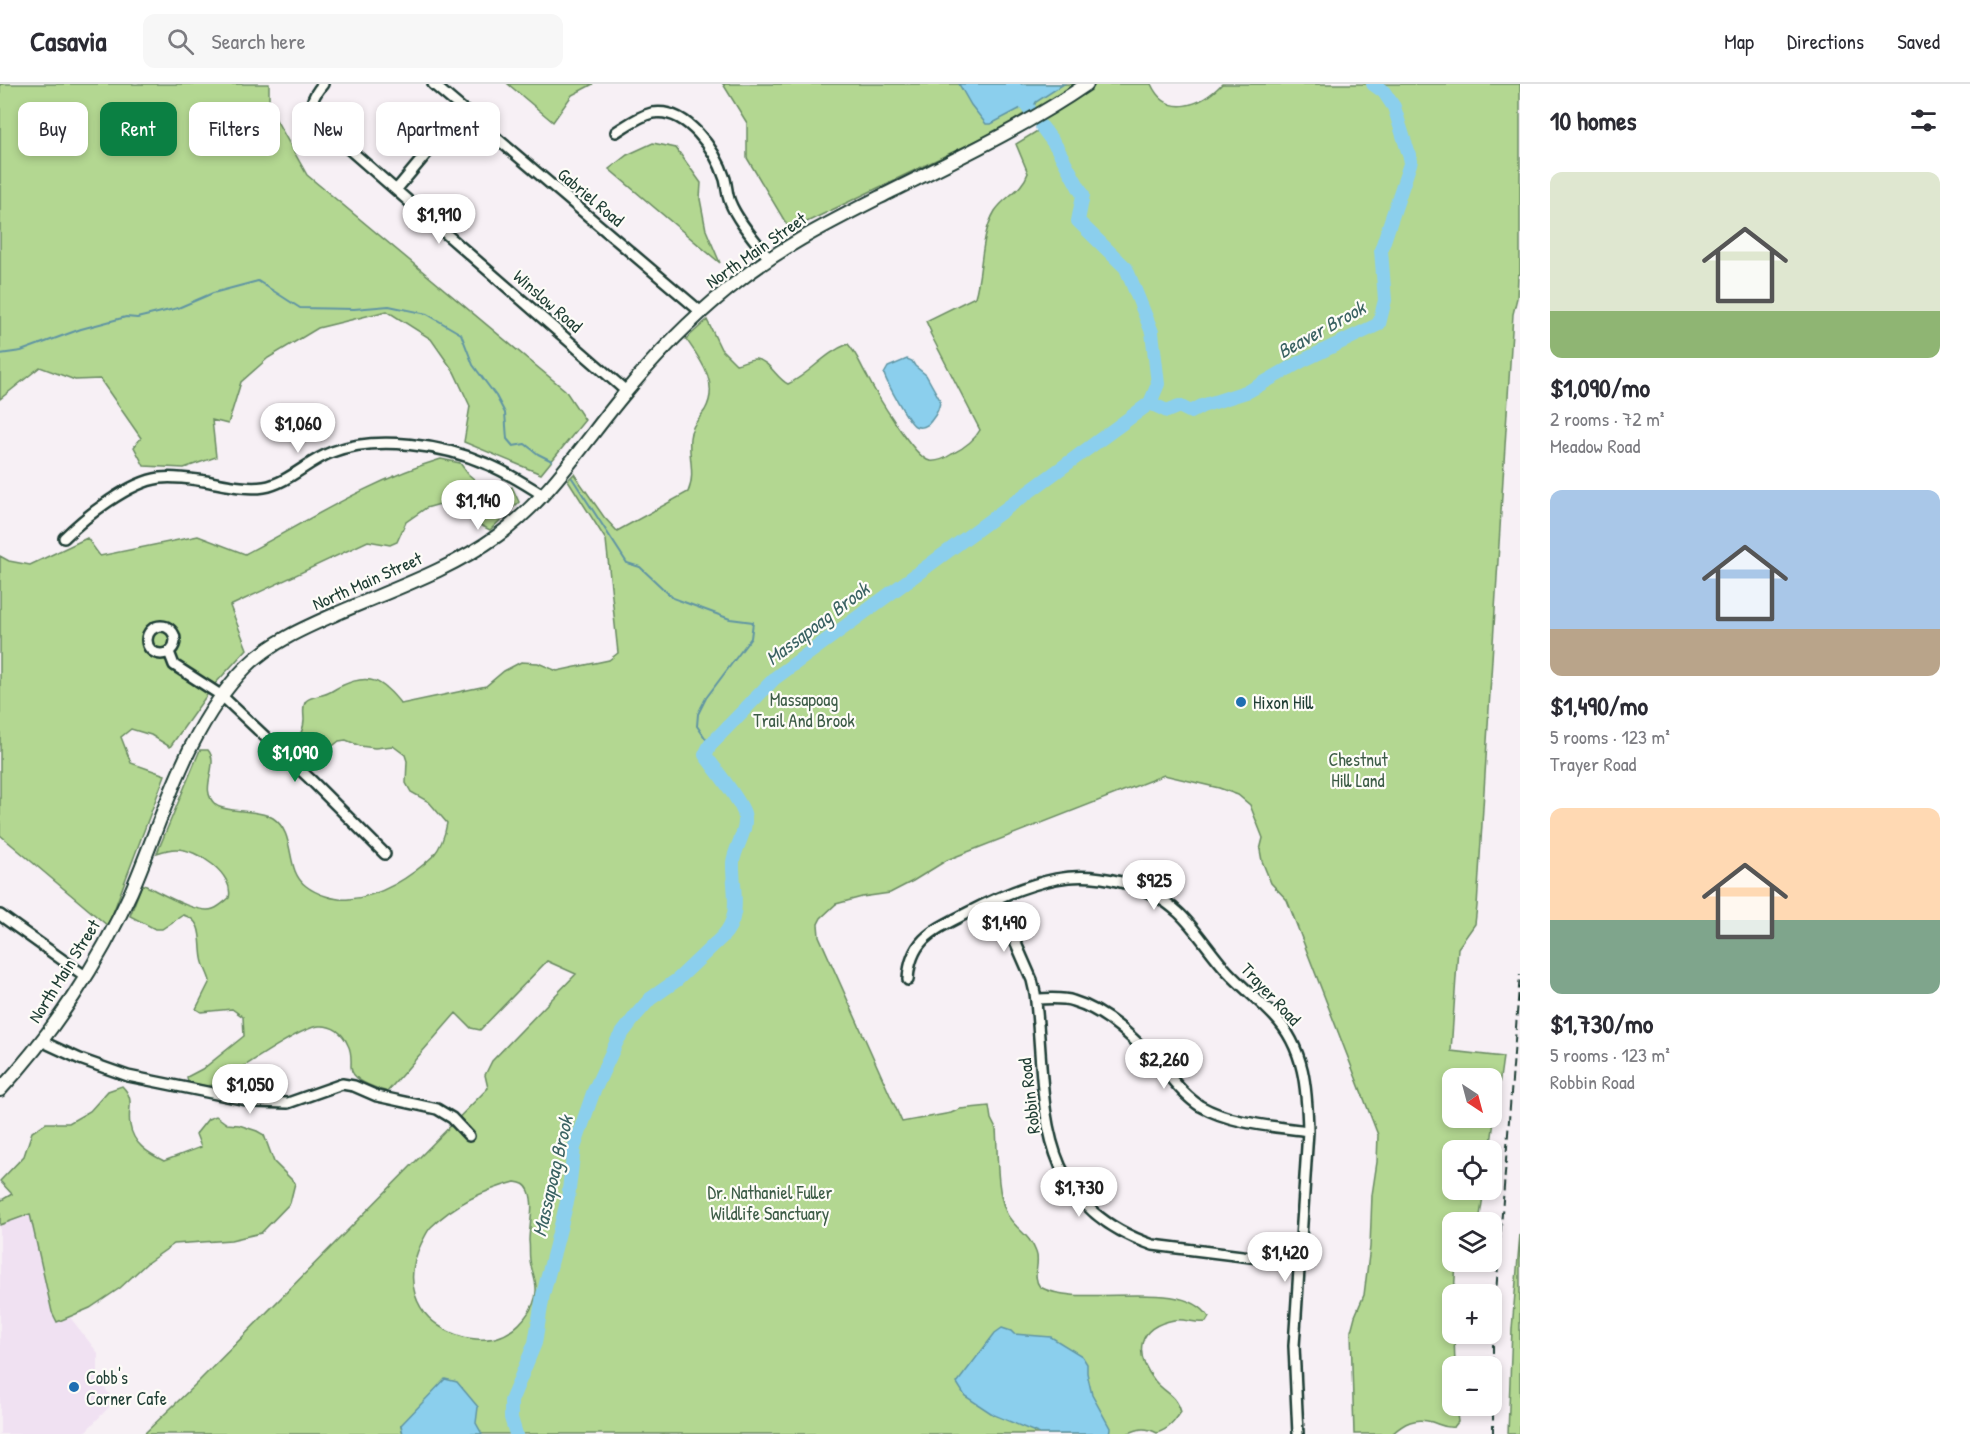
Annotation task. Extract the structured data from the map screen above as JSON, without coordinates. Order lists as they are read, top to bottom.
{
  "streets": {
    "main road": ["North Main Street"],
    "street": [
      "Gabriel Road",
      "Winslow Road",
      "Trayer Road",
      "Robbin Road"
    ]
  },
  "crossings": [
    ["Gabriel Road", "North Main Street"],
    ["North Main Street", "Winslow Road"],
    ["Trayer Road", "Robbin Road"]
  ],
  "water": ["Beaver Brook", "Massapoag Brook"],
  "parks": ["Massapoag Trail And Brook", "Chestnut Hill Land", "Dr. Nathaniel Fuller Wildlife Sanctuary"],
  "places": ["Hixon Hill", "Cobb's Corner Cafe"],
  "north": "bottom right",
  "page": {
    "header": "Casavia",
    "search": "Search here",
    "nav": ["Map", "Directions", "Saved"],
    "heading": "10 homes",
    "chip": [
      "Buy",
      "Rent",
      "Filters",
      "New",
      "Apartment"
    ],
    "list": [
      {
        "name": "$1,090/mo",
        "note": "2 rooms · 72 m² · Meadow Road"
      },
      {
        "name": "$1,490/mo",
        "note": "5 rooms · 123 m² · Trayer Road"
      },
      {
        "name": "$1,730/mo",
        "note": "5 rooms · 123 m² · Robbin Road"
      }
    ],
    "price": [
      "$1,910",
      "$1,060",
      "$1,140",
      "$1,090",
      "$925",
      "$1,490",
      "$2,260",
      "$1,050",
      "$1,730",
      "$1,420"
    ],
    "map_buttons": ["+", "−"]
  }
}
